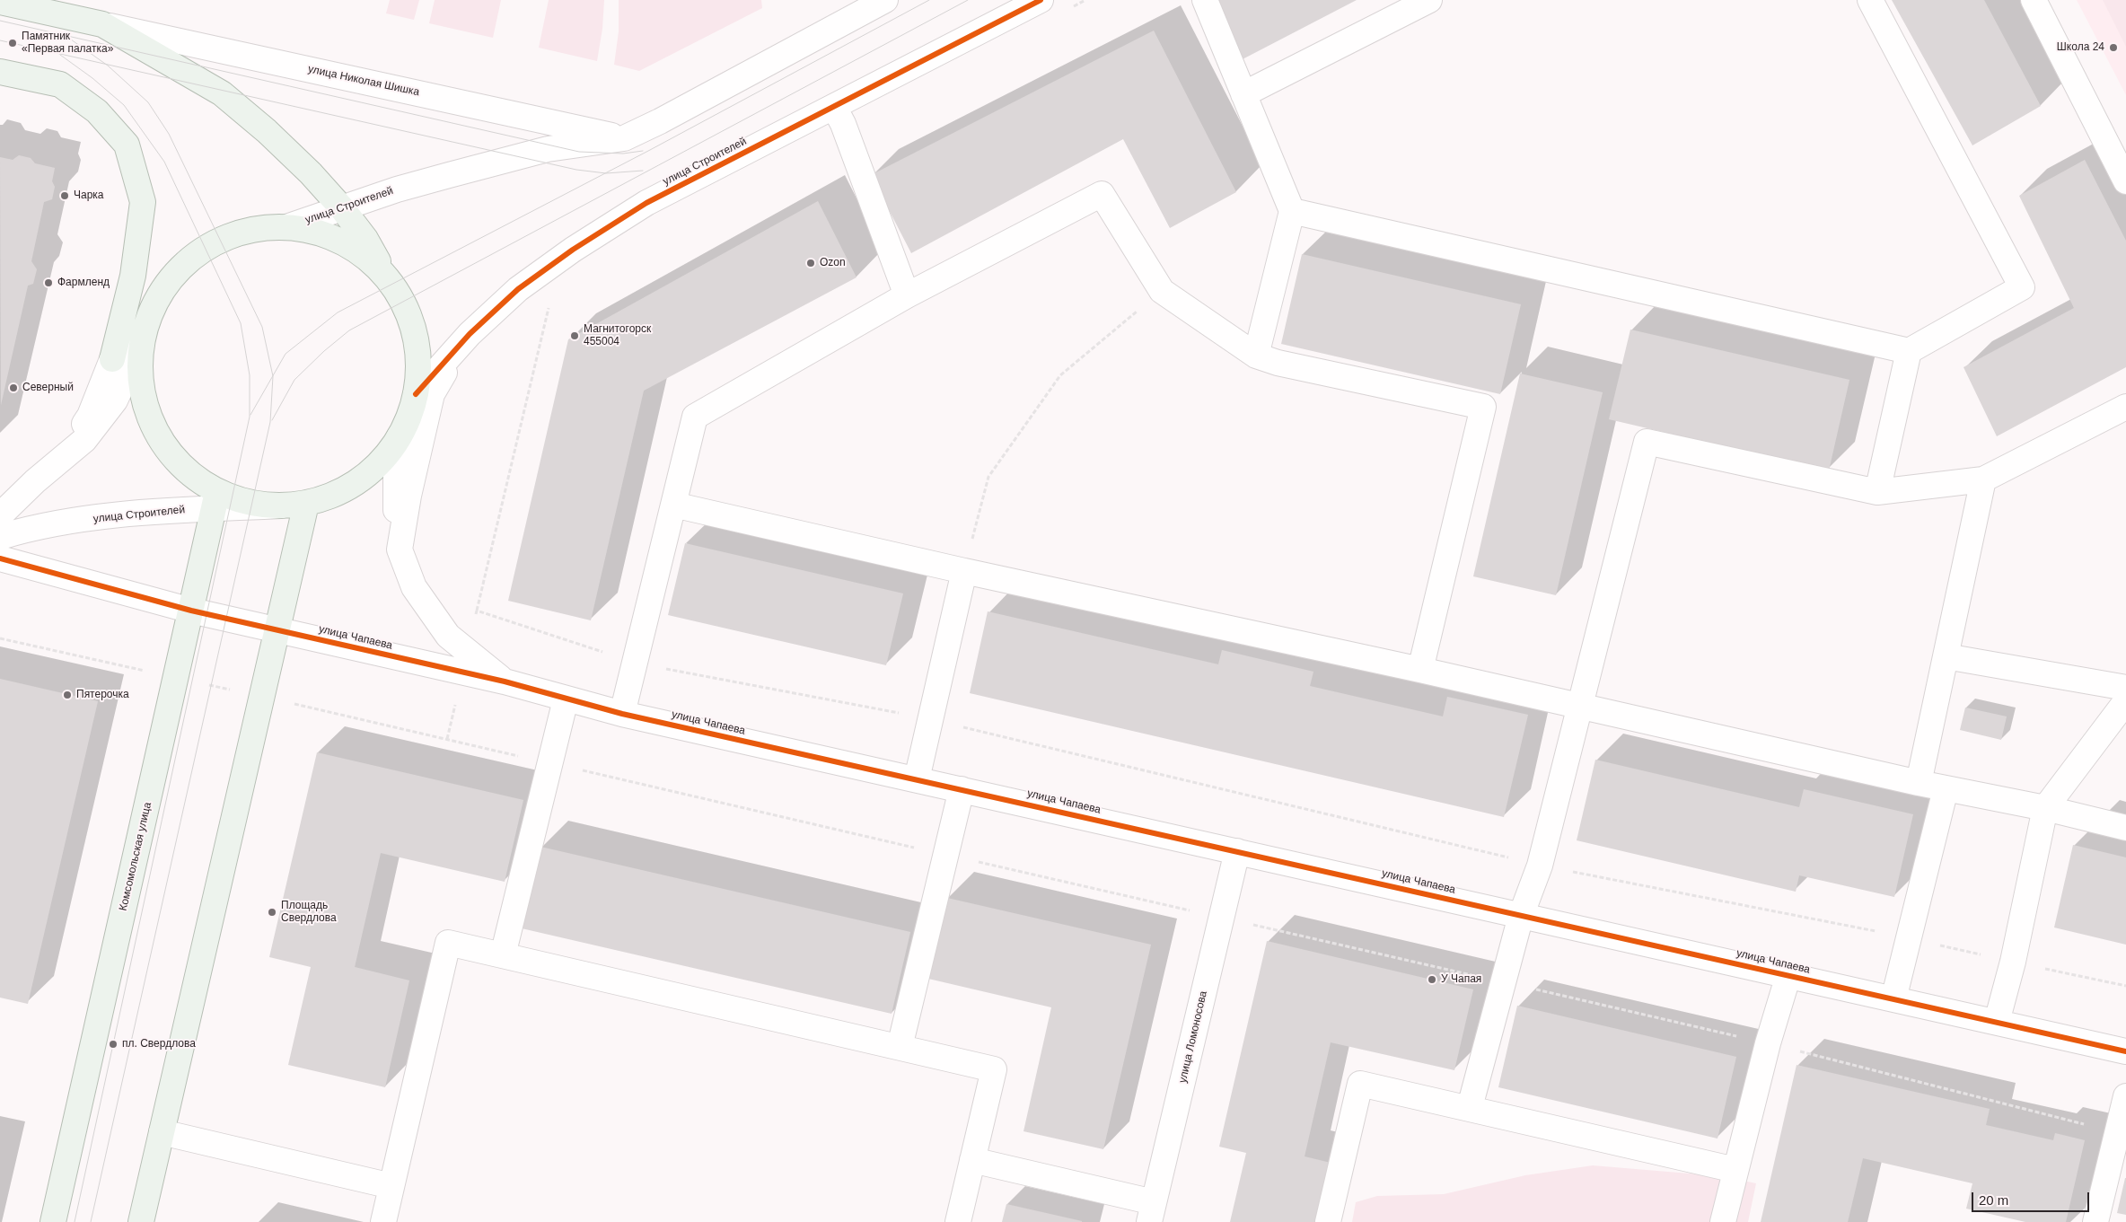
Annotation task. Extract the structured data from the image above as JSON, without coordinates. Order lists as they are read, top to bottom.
{
  "streets": {
    "main road": ["улица Николая Шишка", "Комсомольская улица"],
    "street": ["улица Строителей", "улица Чапаева", "улица Ломоносова"]
  },
  "crossings": [
    ["улица Николая Шишка", "улица Строителей"],
    ["улица Николая Шишка", "улица Чапаева"],
    ["улица Николая Шишка", "Комсомольская улица"],
    ["улица Строителей", "Комсомольская улица"],
    ["улица Чапаева", "Комсомольская улица"],
    ["улица Чапаева", "улица Ломоносова"]
  ],
  "places": [
    "Памятник «Первая палатка»",
    "Школа 24",
    "Чарка",
    "Ozon",
    "Фармленд",
    "Магнитогорск 455004",
    "Северный",
    "Пятерочка",
    "Площадь Свердлова",
    "У Чапая",
    "пл. Свердлова"
  ],
  "scale_bar": "20 m"
}
